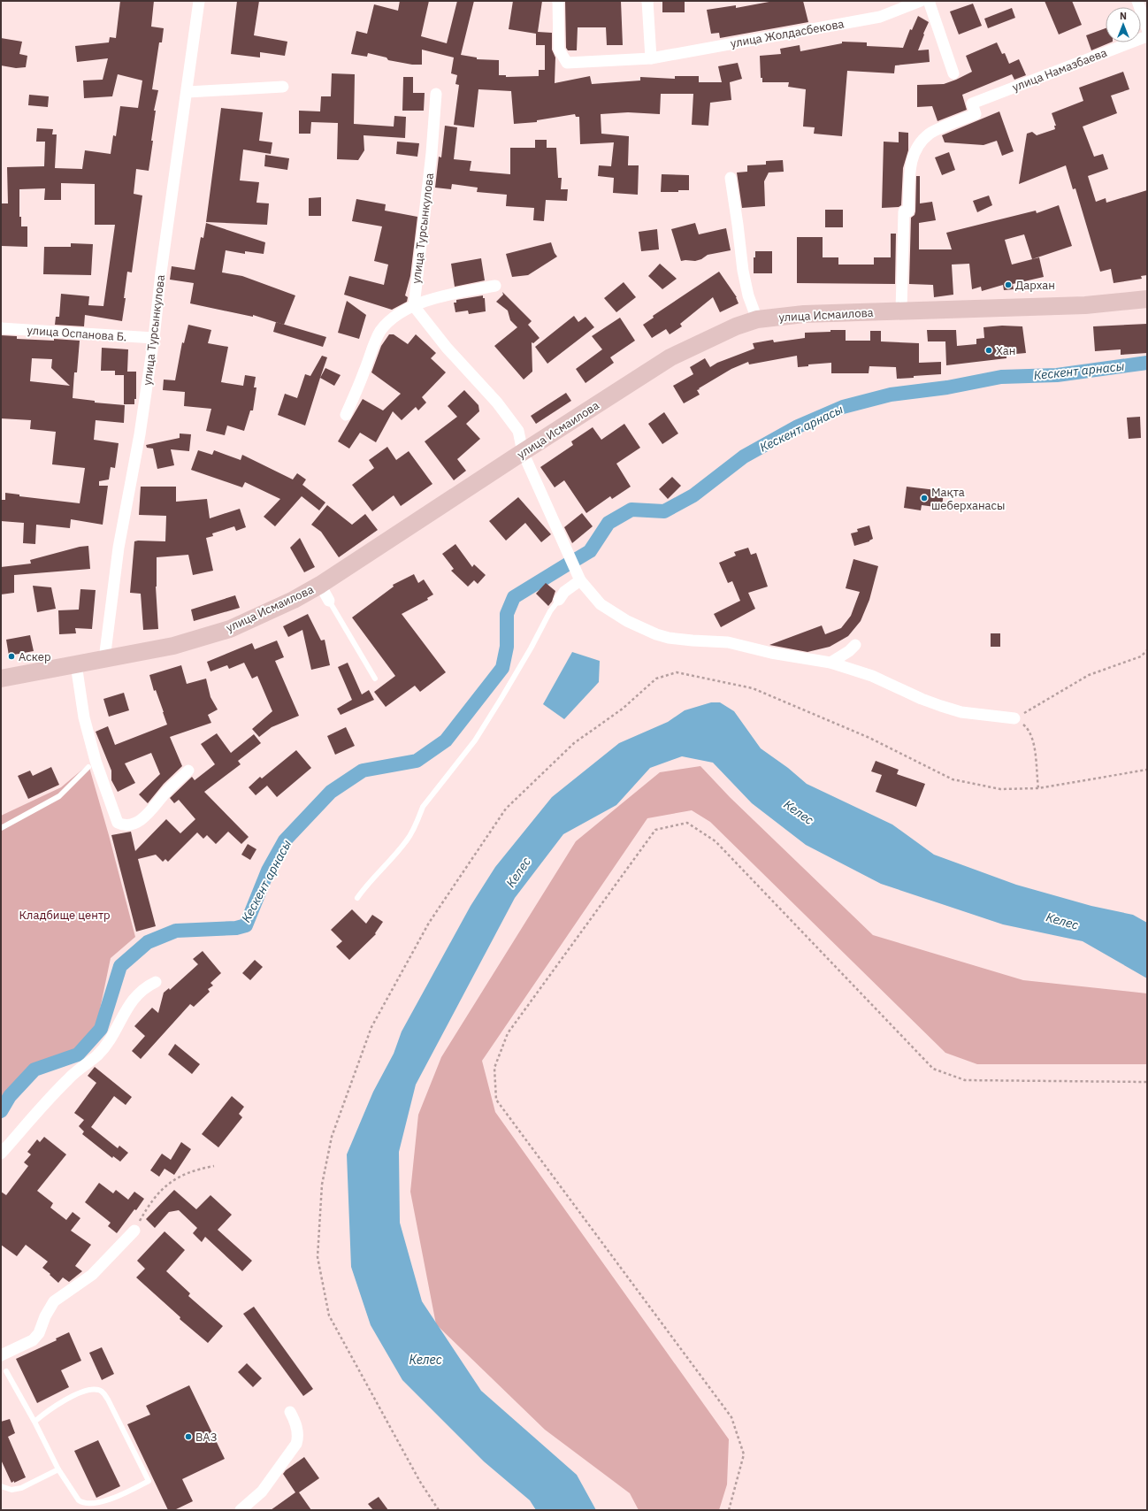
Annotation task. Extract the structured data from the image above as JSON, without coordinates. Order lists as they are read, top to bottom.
{
  "streets": {
    "main road": ["улица Исмаилова"],
    "street": [
      "улица Жолдасбекова",
      "улица Намазбаева",
      "улица Турсынкулова",
      "улица Оспанова Б."
    ]
  },
  "crossings": [
    ["улица Намазбаева", "улица Исмаилова"],
    ["улица Турсынкулова", "улица Исмаилова"],
    ["улица Турсынкулова", "улица Оспанова Б."]
  ],
  "water": ["Кескент арнасы", "Келес"],
  "parks": ["Кладбище центр"],
  "places": [
    "Дархан",
    "Хан",
    "Мақта шеберханасы",
    "Аскер",
    "ВАЗ"
  ],
  "north": "top"
}
